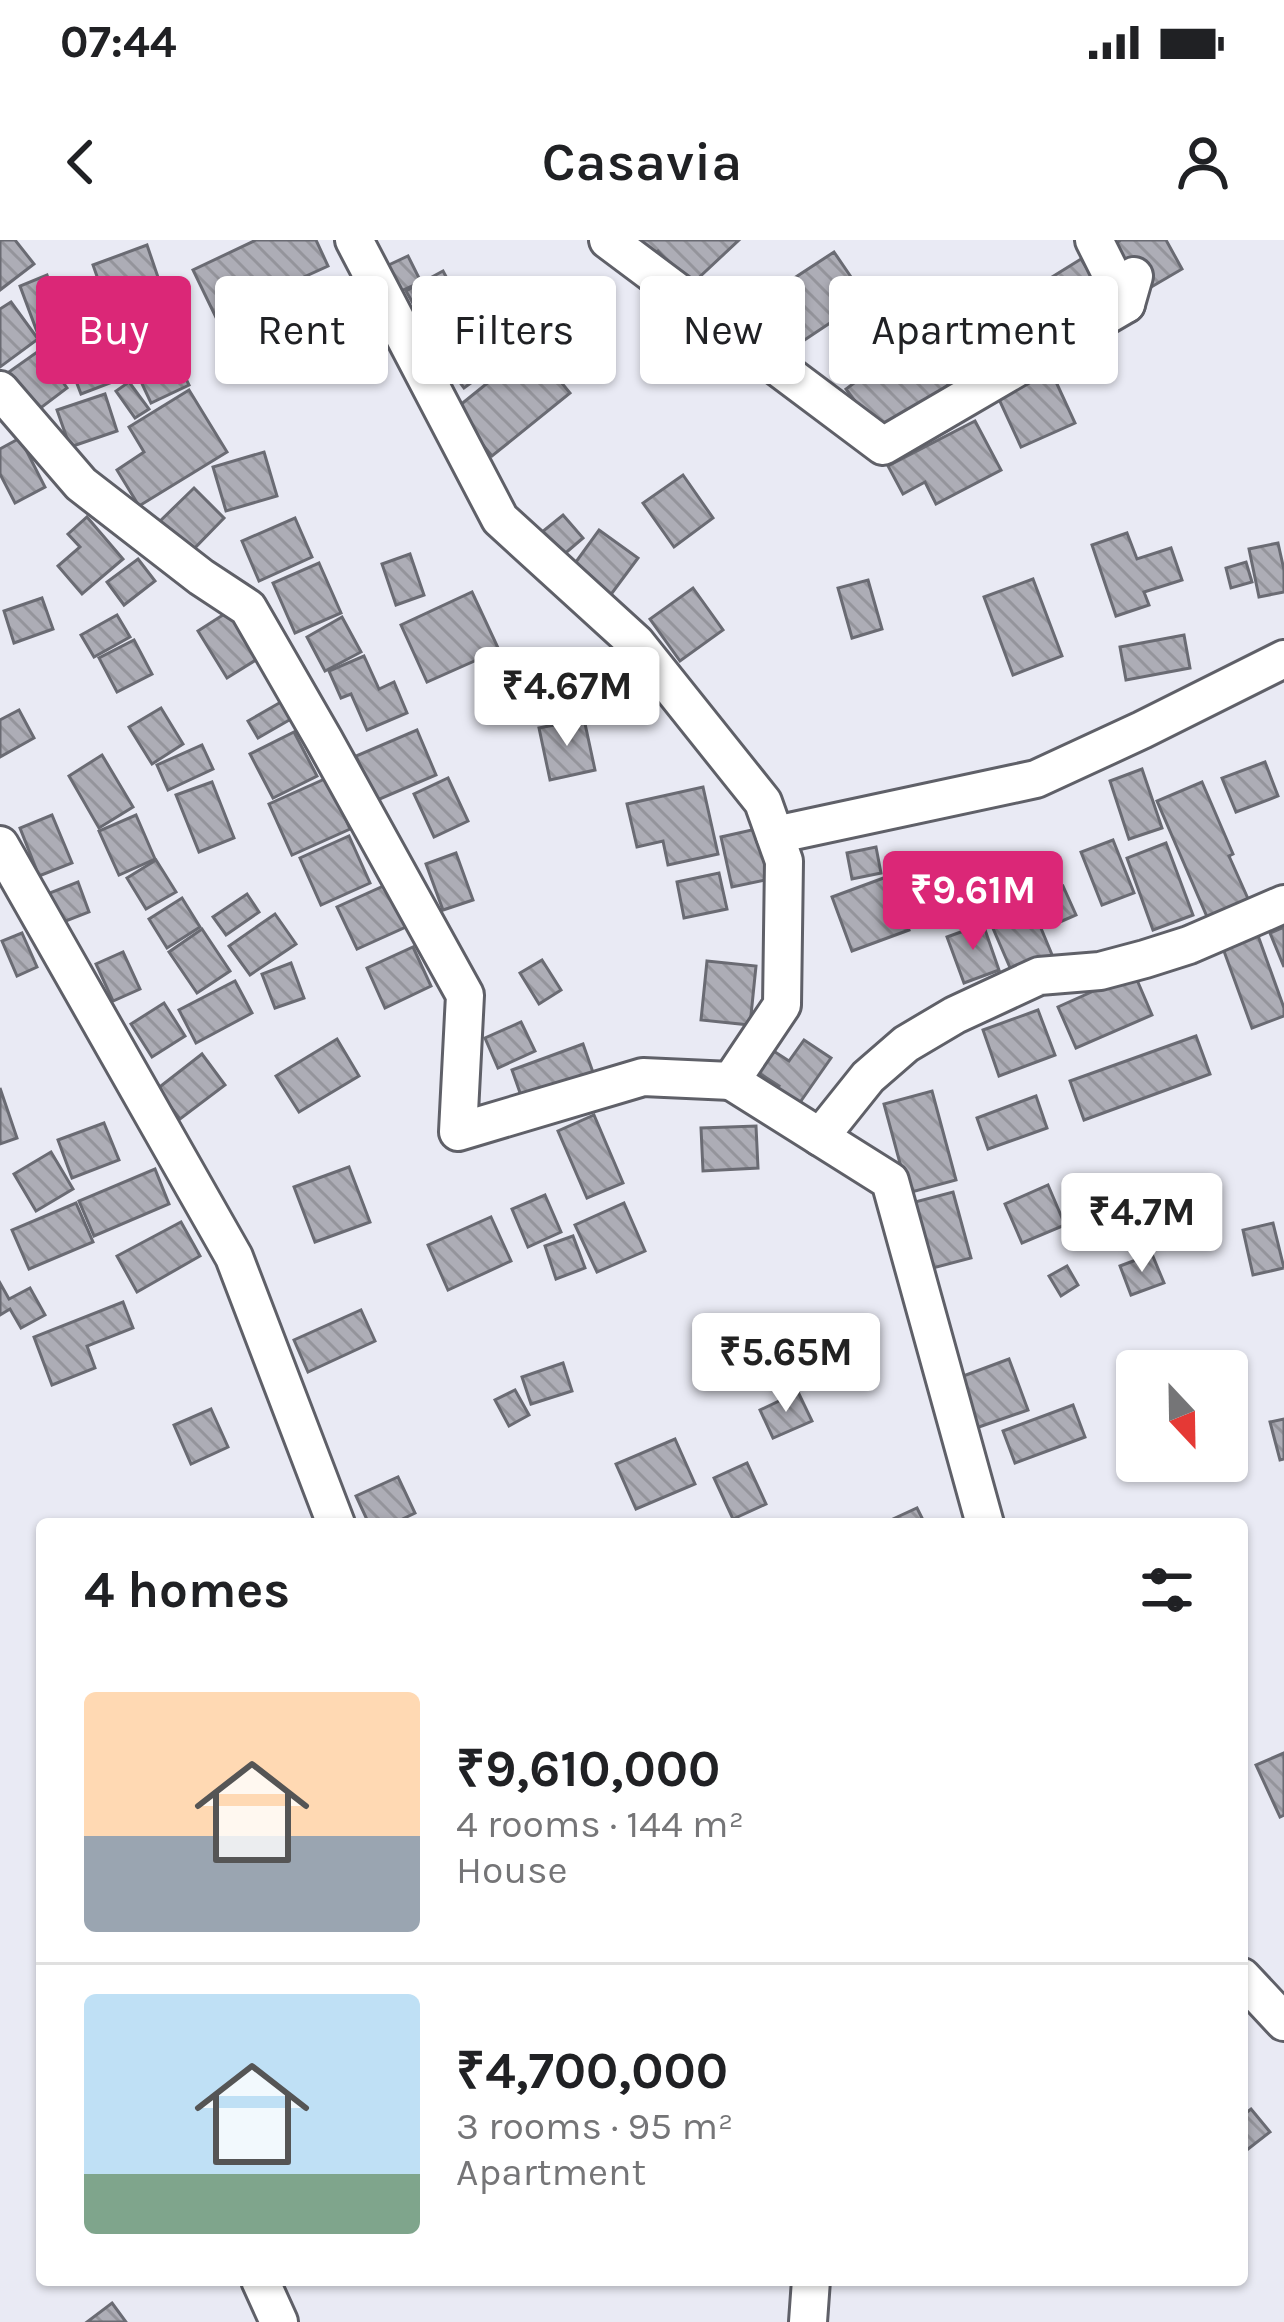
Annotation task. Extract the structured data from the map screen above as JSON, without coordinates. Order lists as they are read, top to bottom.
{
  "north": "bottom",
  "page": {
    "status": "07:44",
    "header": "Casavia",
    "chip": [
      "Buy",
      "Rent",
      "Filters",
      "New",
      "Apartment"
    ],
    "price": [
      "₹4.67M",
      "₹9.61M",
      "₹4.7M",
      "₹5.65M"
    ],
    "heading": "4 homes",
    "list": [
      {
        "name": "₹9,610,000",
        "note": "4 rooms · 144 m² · House"
      },
      {
        "name": "₹4,700,000",
        "note": "3 rooms · 95 m² · Apartment"
      }
    ]
  }
}
